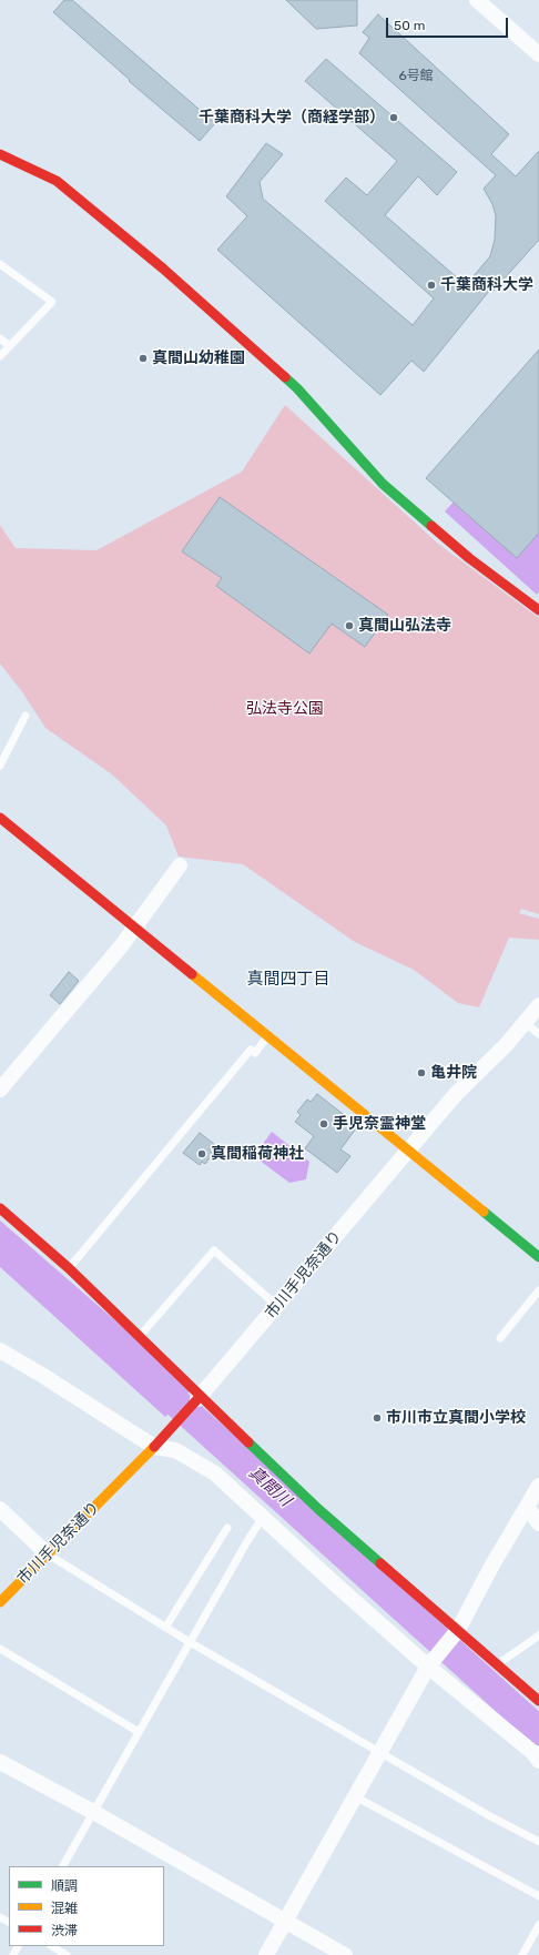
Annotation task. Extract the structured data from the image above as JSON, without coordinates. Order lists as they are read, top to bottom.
{
  "streets": {
    "street": ["市川手児奈通り"]
  },
  "districts": ["真間四丁目"],
  "water": ["真間川"],
  "parks": ["弘法寺公園"],
  "places": [
    "千葉商科大学（商経学部）",
    "千葉商科大学",
    "真間山幼稚園",
    "真間山弘法寺",
    "亀井院",
    "手児奈霊神堂",
    "真間稲荷神社",
    "市川市立真間小学校"
  ],
  "house_numbers": ["6号館"],
  "legend": ["順調", "混雑", "渋滞"],
  "scale_bar": "50 m"
}
